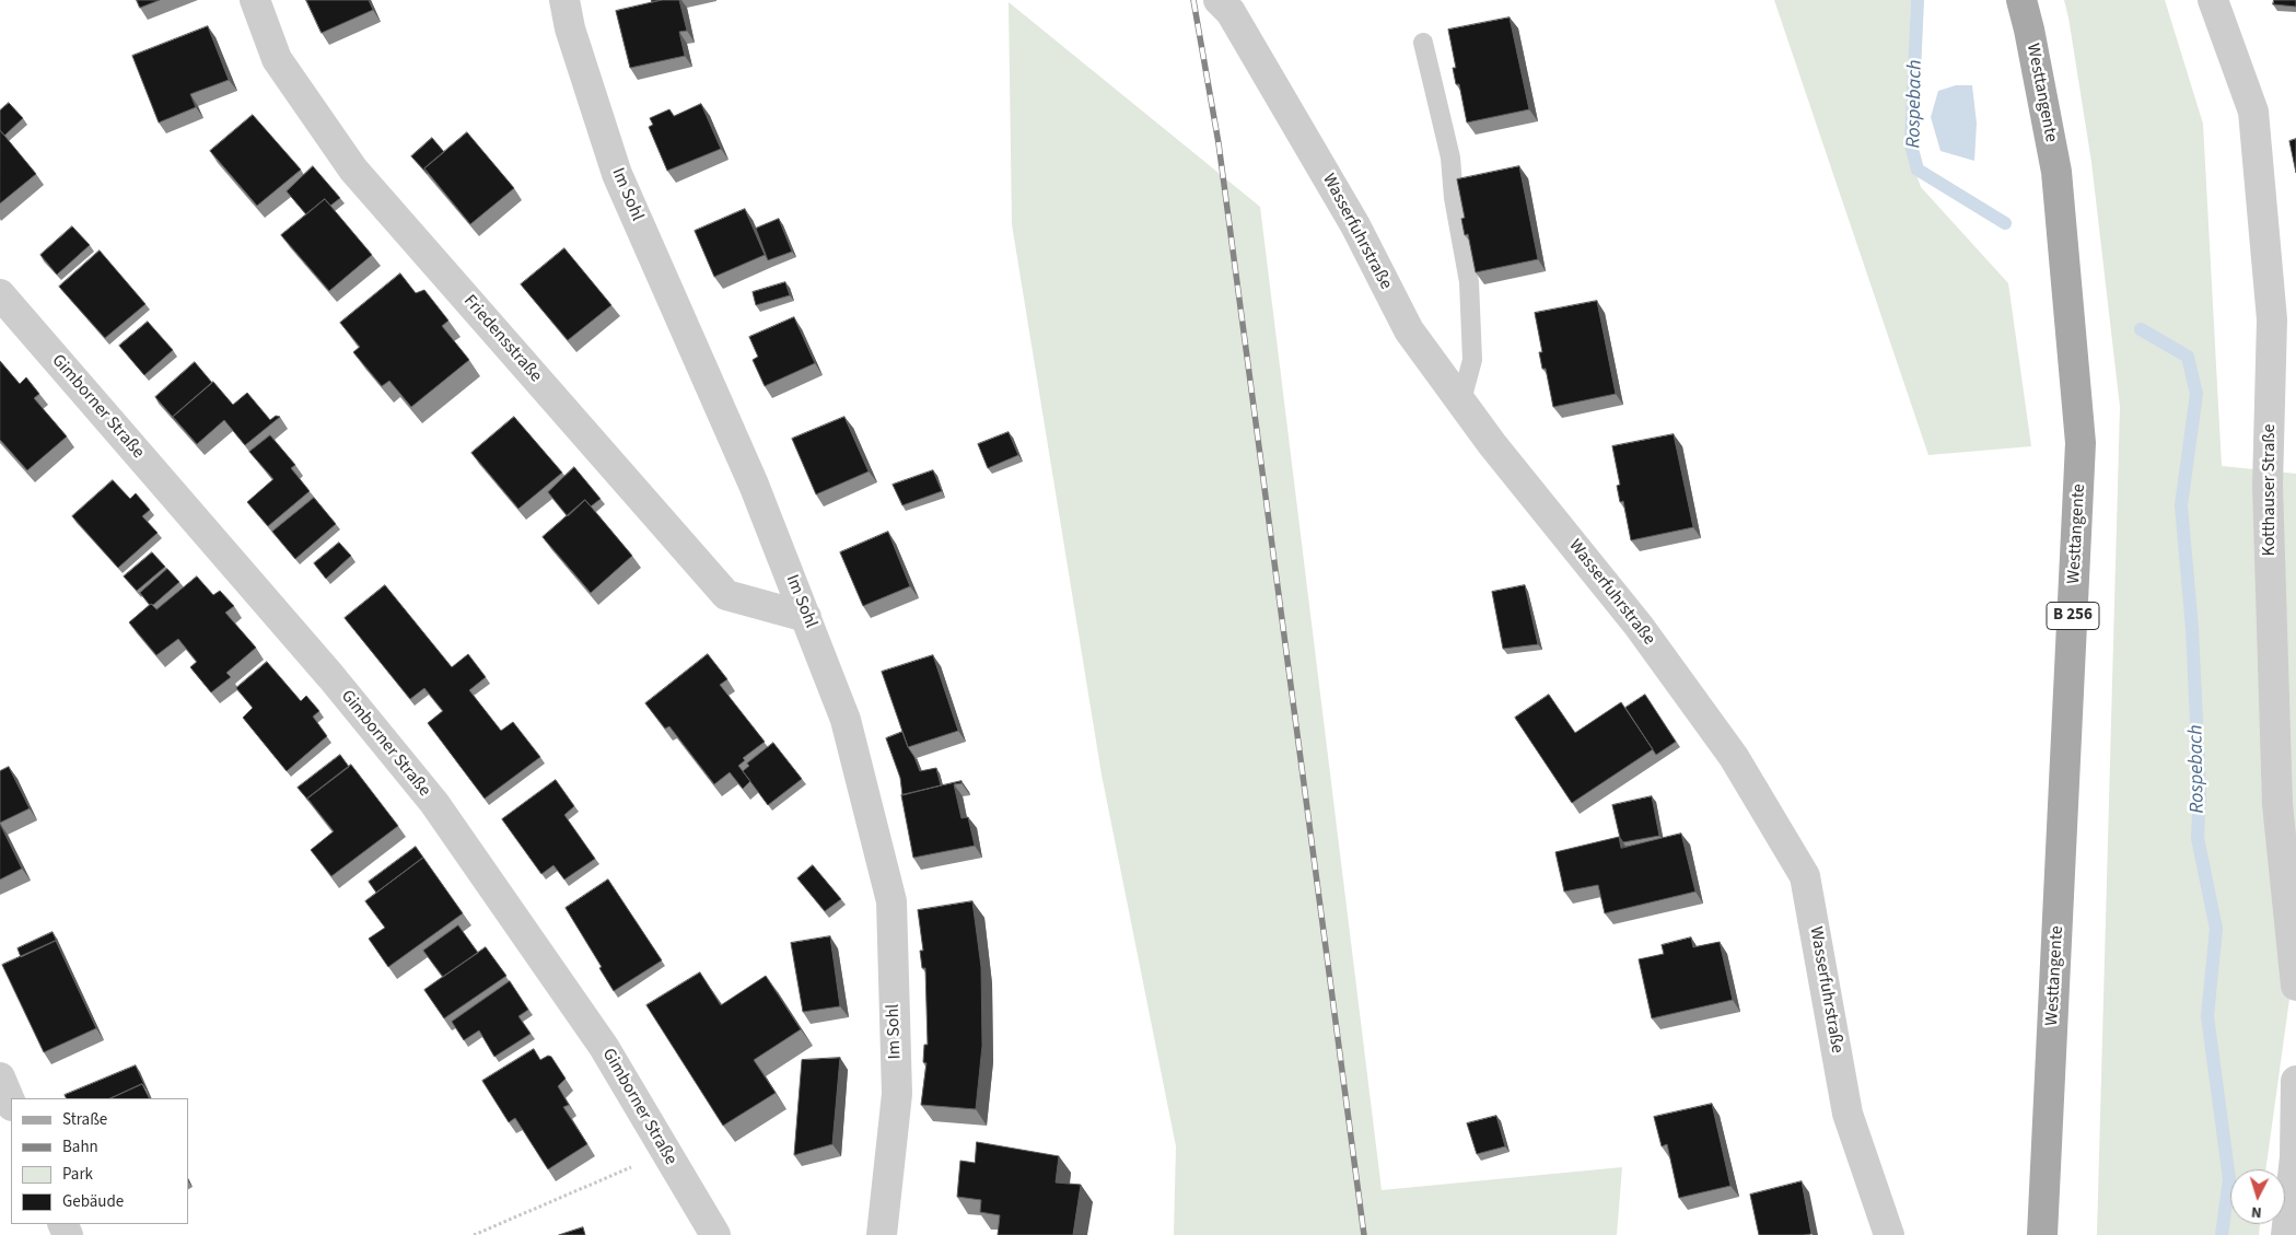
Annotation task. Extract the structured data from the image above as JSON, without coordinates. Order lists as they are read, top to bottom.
{
  "streets": {
    "main road": ["Westtangente", "B 256"],
    "street": [
      "Im Sohl",
      "Wasserfuhrstraße",
      "Friedensstraße",
      "Gimborner Straße",
      "Kotthauser Straße"
    ]
  },
  "crossings": [
    ["Im Sohl", "Friedensstraße"]
  ],
  "water": ["Rospebach"],
  "legend": [
    "Straße",
    "Bahn",
    "Park",
    "Gebäude"
  ],
  "north": "bottom"
}
